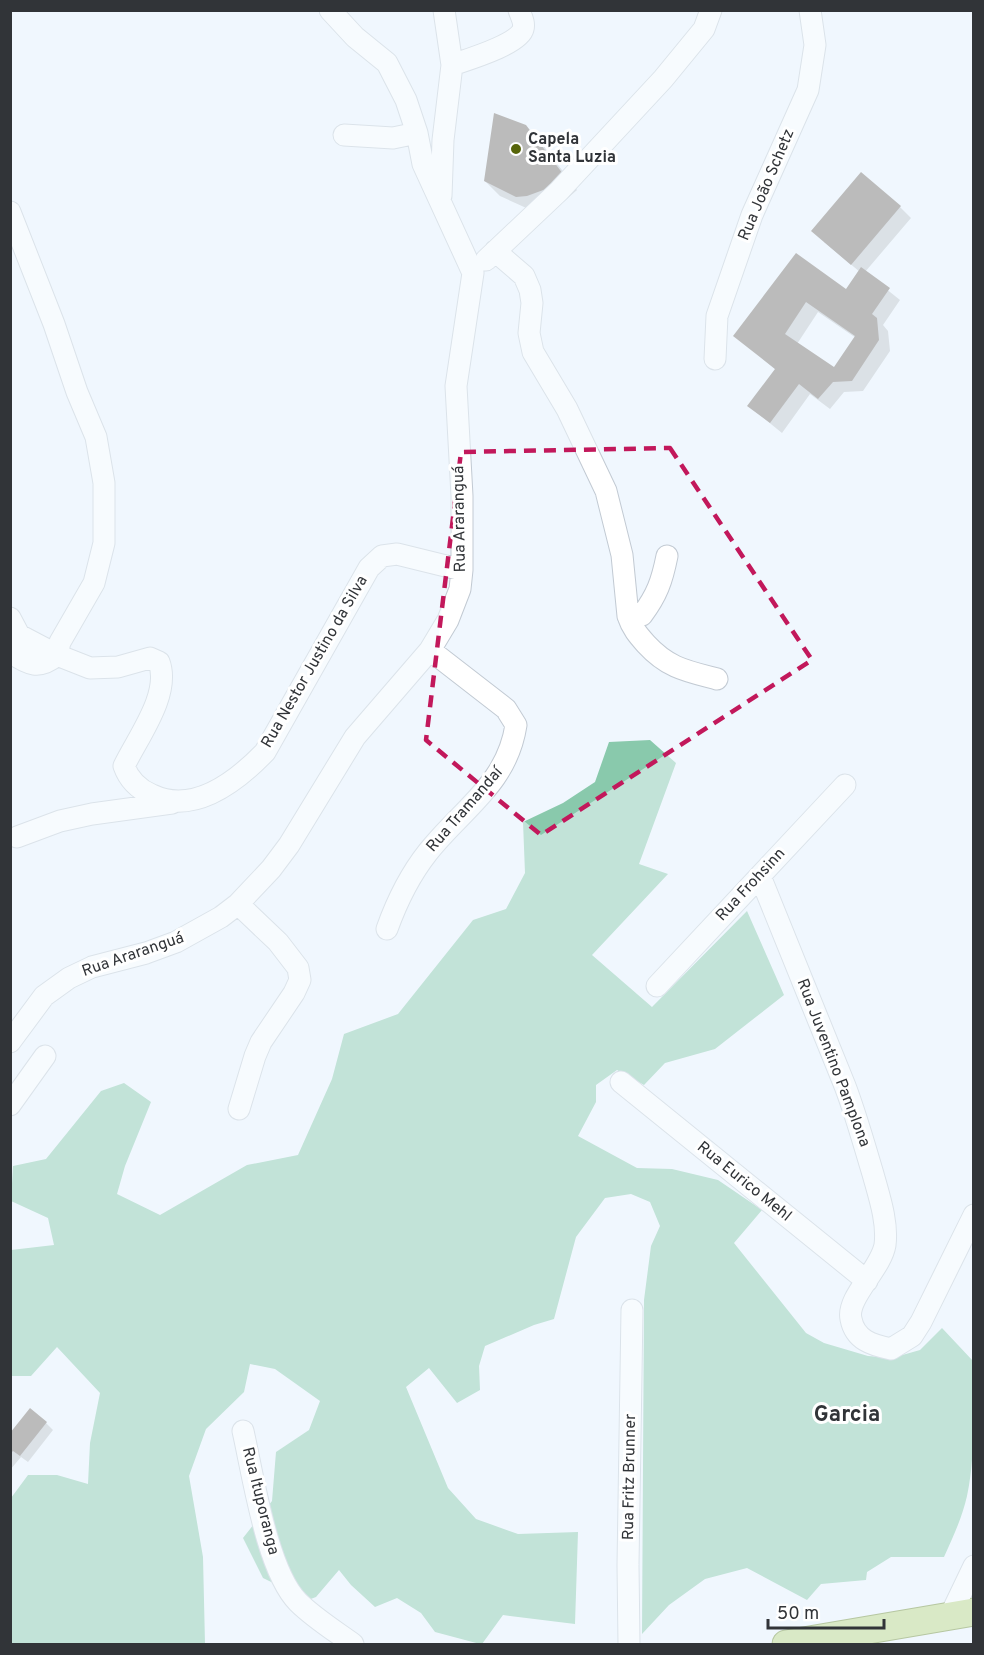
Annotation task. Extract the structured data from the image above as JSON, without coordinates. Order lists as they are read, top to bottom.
{
  "streets": {
    "street": [
      "Rua João Schetz",
      "Rua Araranguá",
      "Rua Nestor Justino da Silva",
      "Rua Tramandaí",
      "Rua Frohsinn",
      "Rua Juventino Pamplona",
      "Rua Eurico Mehl",
      "Rua Fritz Brunner",
      "Rua Ituporanga"
    ]
  },
  "crossings": [
    ["Rua Araranguá", "Rua Nestor Justino da Silva"],
    ["Rua Araranguá", "Rua Tramandaí"],
    ["Rua Frohsinn", "Rua Juventino Pamplona"],
    ["Rua Juventino Pamplona", "Rua Eurico Mehl"]
  ],
  "districts": ["Garcia"],
  "places": ["Capela Santa Luzia"],
  "scale_bar": "50 m"
}
